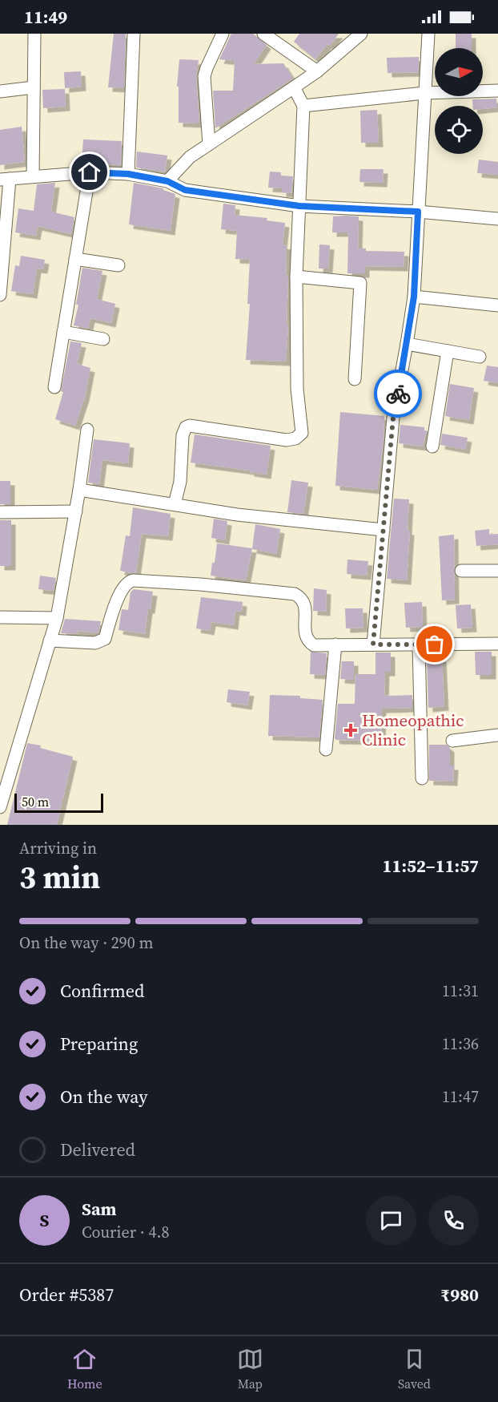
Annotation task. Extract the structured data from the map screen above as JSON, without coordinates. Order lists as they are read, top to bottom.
{
  "places": {
    "health": ["Homeopathic Clinic"]
  },
  "scale_bar": "50 m",
  "north": "right",
  "page": {
    "status": "11:49",
    "scale": "50 m",
    "heading": ["3 min", "Arriving in", "11:52–11:57"],
    "panel": [
      "Sam",
      "Courier · 4.8",
      "Order #5387",
      "₹980"
    ],
    "bar": "On the way · 290 m",
    "list": [
      ["Confirmed", "11:31"],
      ["Preparing", "11:36"],
      ["On the way", "11:47"],
      "Delivered"
    ],
    "round": "S",
    "tabs": ["Home", "Map", "Saved"]
  }
}
